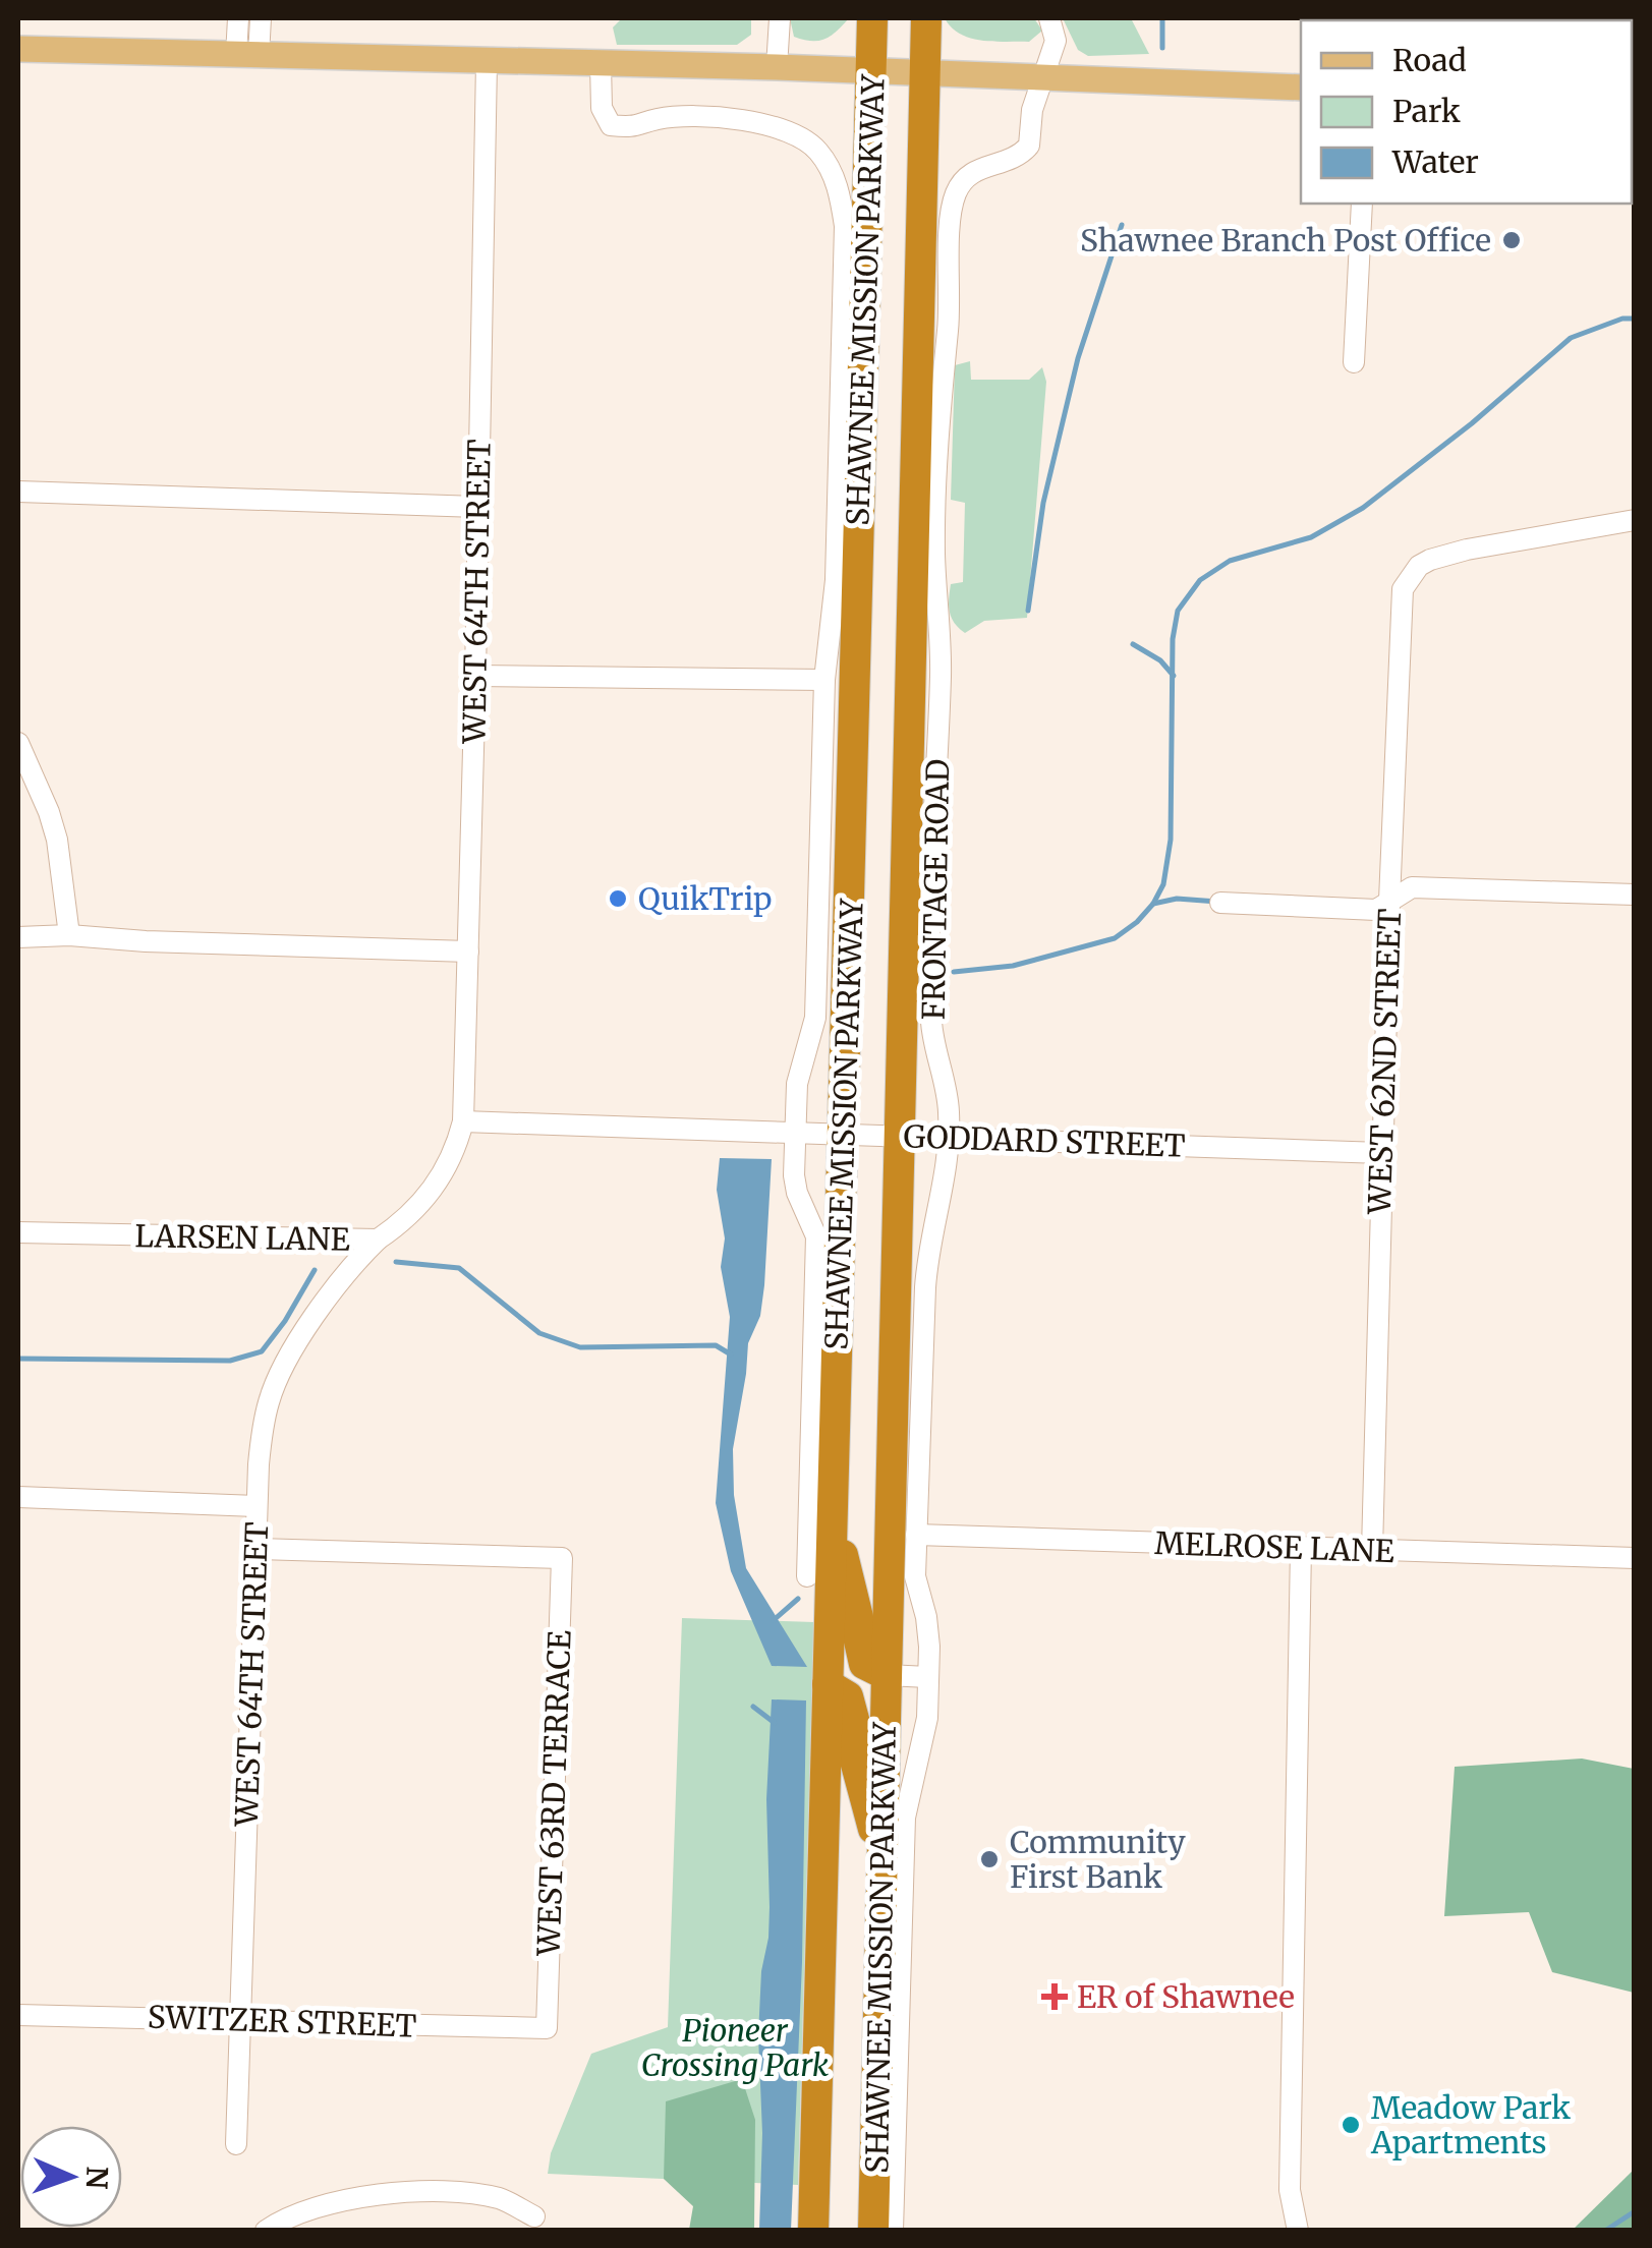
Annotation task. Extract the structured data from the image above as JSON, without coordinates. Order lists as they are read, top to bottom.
{
  "streets": {
    "highway": ["SHAWNEE MISSION PARKWAY"],
    "street": [
      "WEST 64TH STREET",
      "FRONTAGE ROAD",
      "WEST 62ND STREET",
      "GODDARD STREET",
      "LARSEN LANE",
      "MELROSE LANE",
      "WEST 63RD TERRACE",
      "SWITZER STREET"
    ]
  },
  "crossings": [
    ["SHAWNEE MISSION PARKWAY", "GODDARD STREET"],
    ["WEST 64TH STREET", "GODDARD STREET"],
    ["WEST 64TH STREET", "LARSEN LANE"],
    ["WEST 64TH STREET", "WEST 63RD TERRACE"],
    ["WEST 64TH STREET", "SWITZER STREET"],
    ["FRONTAGE ROAD", "GODDARD STREET"],
    ["FRONTAGE ROAD", "MELROSE LANE"],
    ["WEST 62ND STREET", "GODDARD STREET"],
    ["WEST 62ND STREET", "MELROSE LANE"],
    ["GODDARD STREET", "LARSEN LANE"],
    ["WEST 63RD TERRACE", "SWITZER STREET"]
  ],
  "parks": ["Pioneer Crossing Park"],
  "places": {
    "other": [
      "Shawnee Branch Post Office",
      "QuikTrip",
      "Community First Bank",
      "Meadow Park Apartments"
    ],
    "health": ["ER of Shawnee"]
  },
  "legend": ["Road", "Park", "Water"],
  "north": "right"
}
